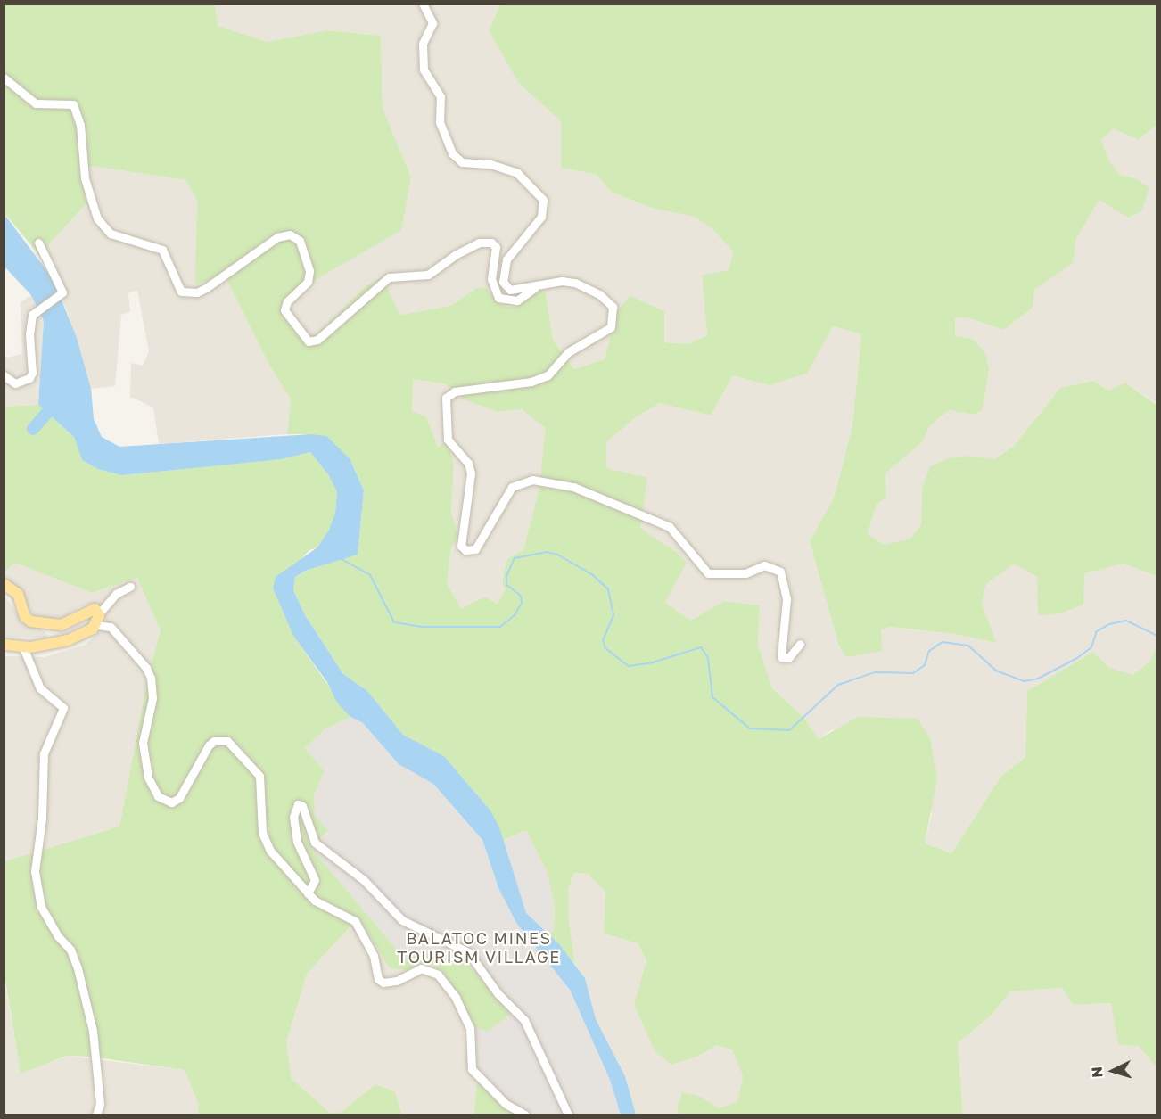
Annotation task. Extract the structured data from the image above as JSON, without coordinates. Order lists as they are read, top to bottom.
{
  "districts": ["BALATOC MINES TOURISM VILLAGE"],
  "north": "left"
}
